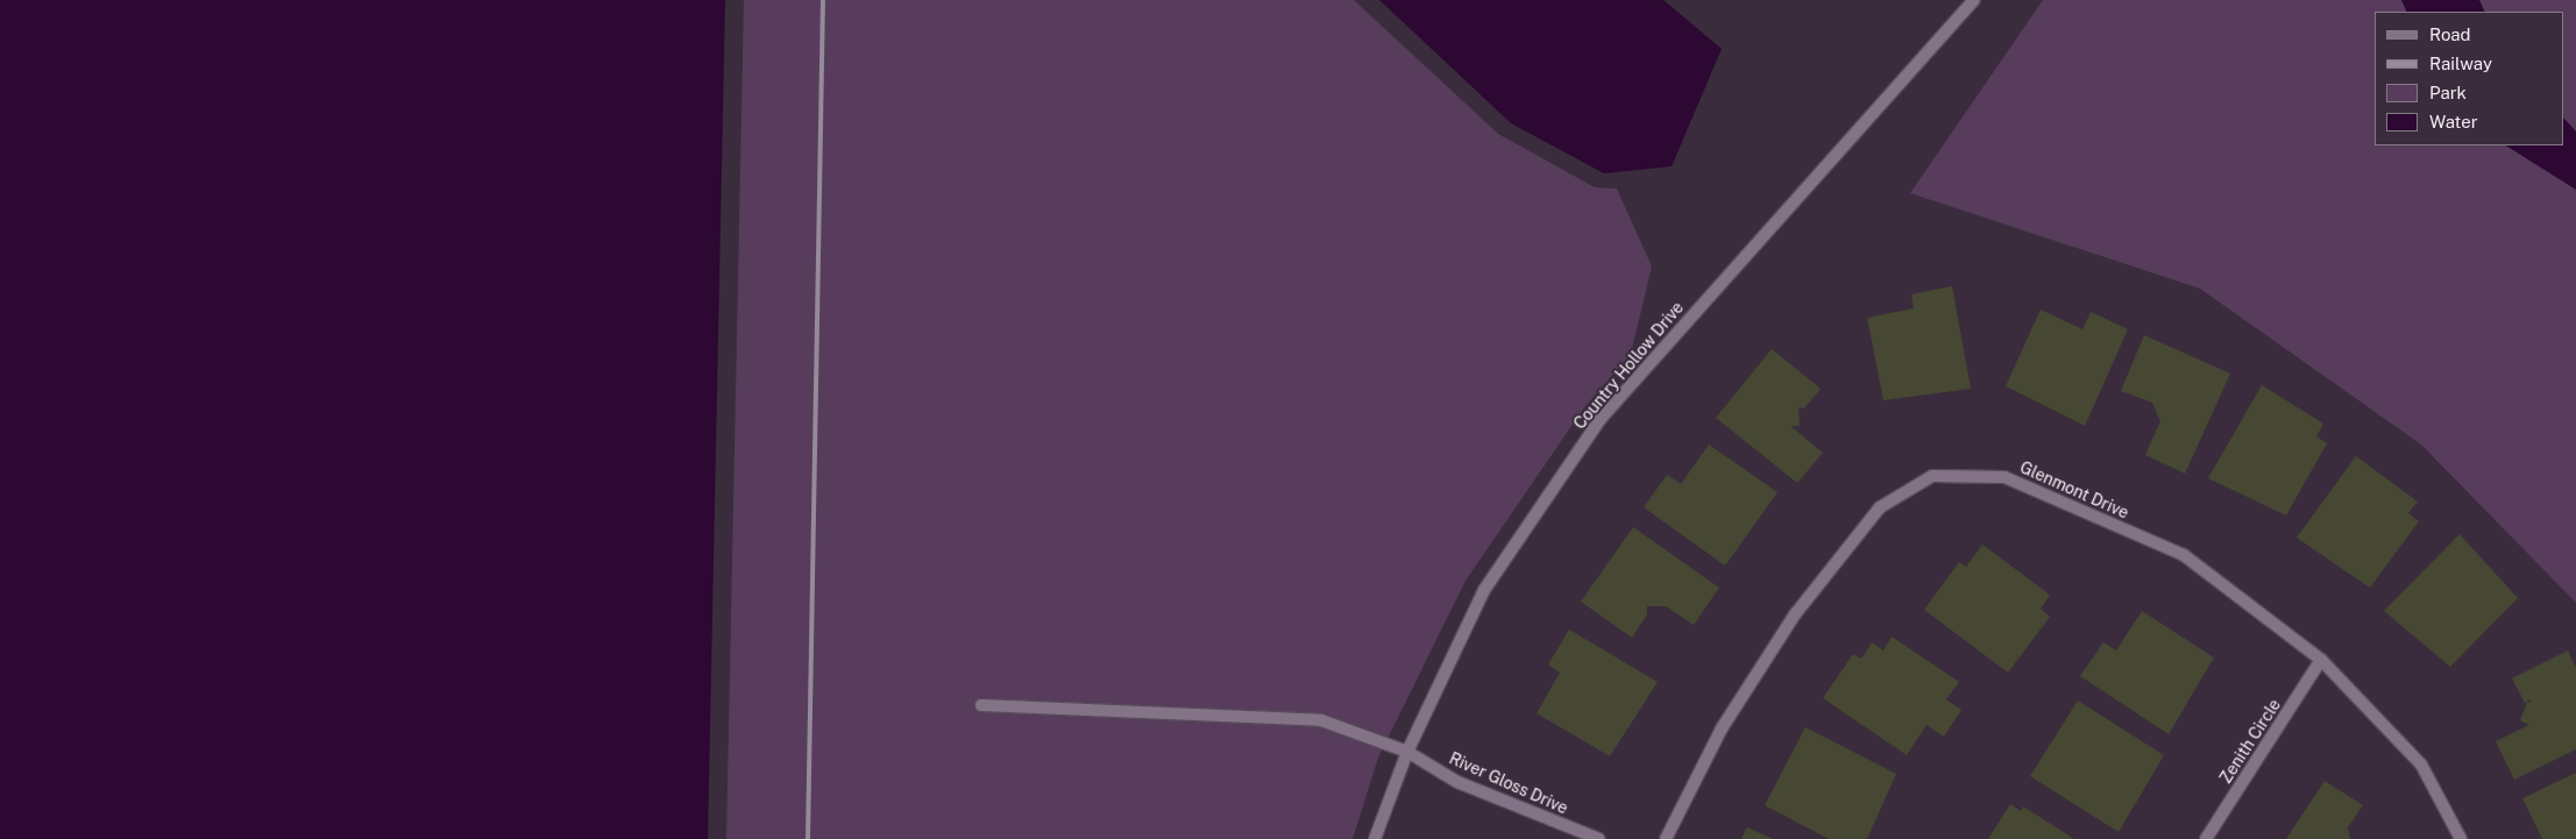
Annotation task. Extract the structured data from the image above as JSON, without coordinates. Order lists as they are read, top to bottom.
{
  "streets": {
    "street": [
      "Country Hollow Drive",
      "Glenmont Drive",
      "Zenith Circle",
      "River Gloss Drive"
    ]
  },
  "crossings": [
    ["Country Hollow Drive", "River Gloss Drive"],
    ["Glenmont Drive", "Zenith Circle"]
  ],
  "legend": [
    "Road",
    "Railway",
    "Park",
    "Water"
  ]
}
